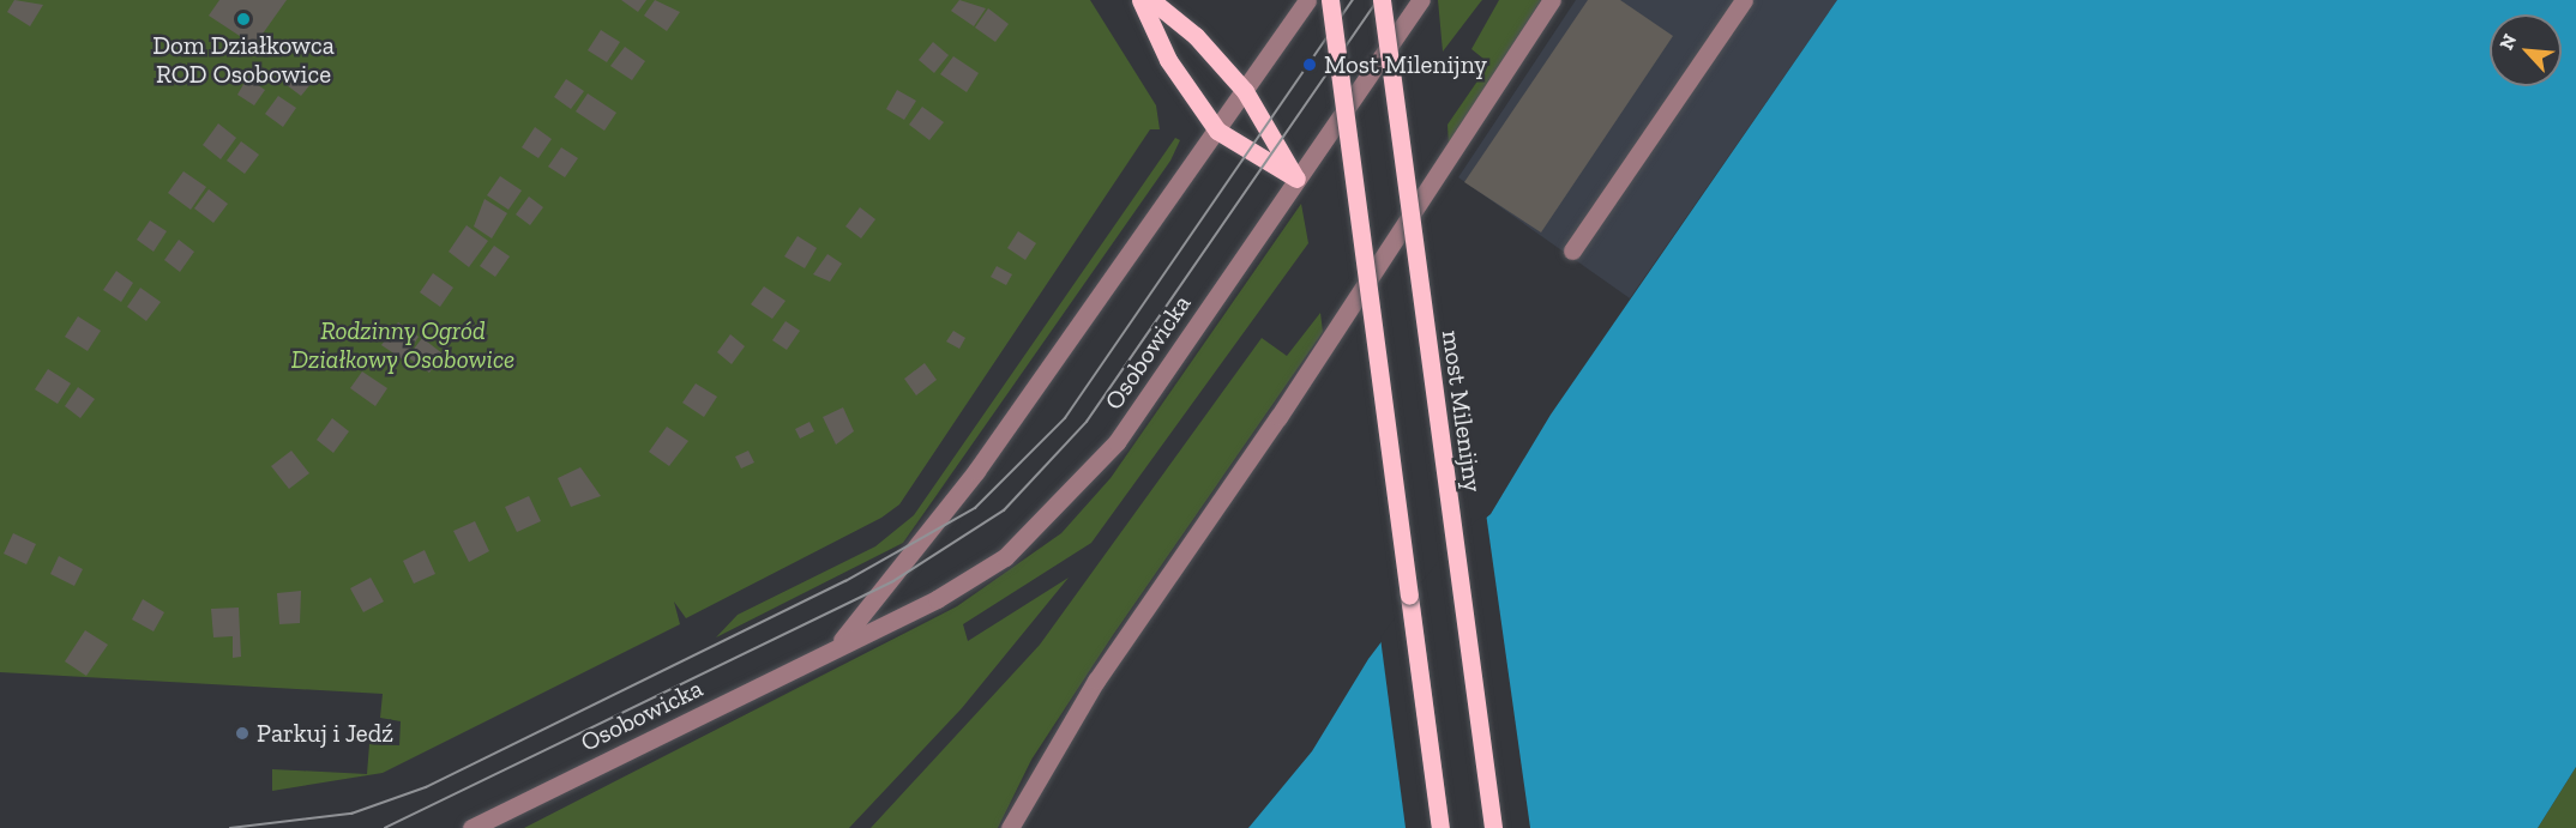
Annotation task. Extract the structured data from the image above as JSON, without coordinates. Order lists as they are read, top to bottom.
{
  "streets": {
    "main road": ["most Milenijny"],
    "street": ["Osobowicka"]
  },
  "parks": ["Rodzinny Ogród Działkowy Osobowice"],
  "places": ["Dom Działkowca ROD Osobowice", "Most Milenijny", "Parkuj i Jedź"],
  "north": "top left"
}
